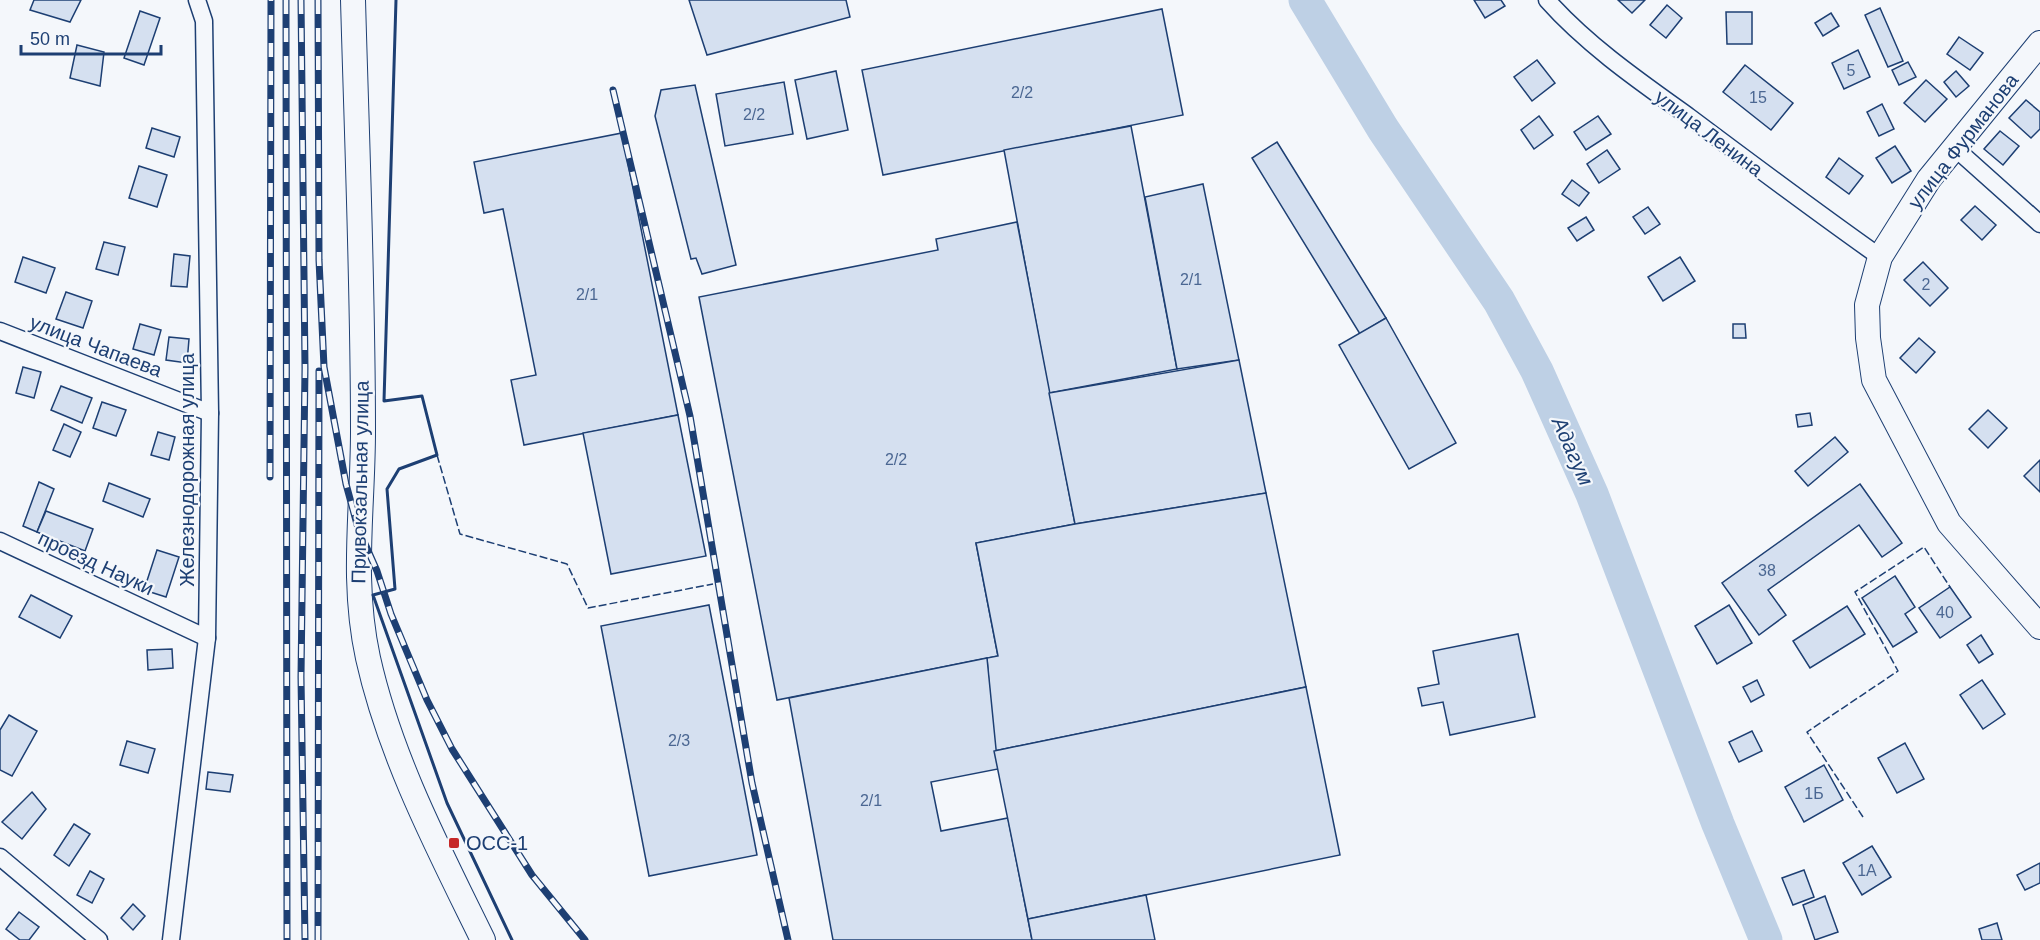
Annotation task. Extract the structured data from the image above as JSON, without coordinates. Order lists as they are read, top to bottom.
{
  "streets": {
    "main road": ["улица Фурманова", "Привокзальная улица"],
    "street": [
      "улица Ленина",
      "улица Чапаева",
      "Железнодорожная улица",
      "проезд Науки"
    ]
  },
  "crossings": [
    ["улица Ленина", "улица Фурманова"],
    ["улица Чапаева", "Железнодорожная улица"],
    ["Железнодорожная улица", "проезд Науки"]
  ],
  "water": ["Адагум"],
  "places": {
    "transit": ["ОСС-1"]
  },
  "house_numbers": [
    "5",
    "2/2",
    "15",
    "2/2",
    "2/1",
    "2",
    "2/1",
    "2/2",
    "38",
    "40",
    "2/3",
    "1Б",
    "2/1",
    "1А"
  ],
  "scale_bar": "50 m"
}
